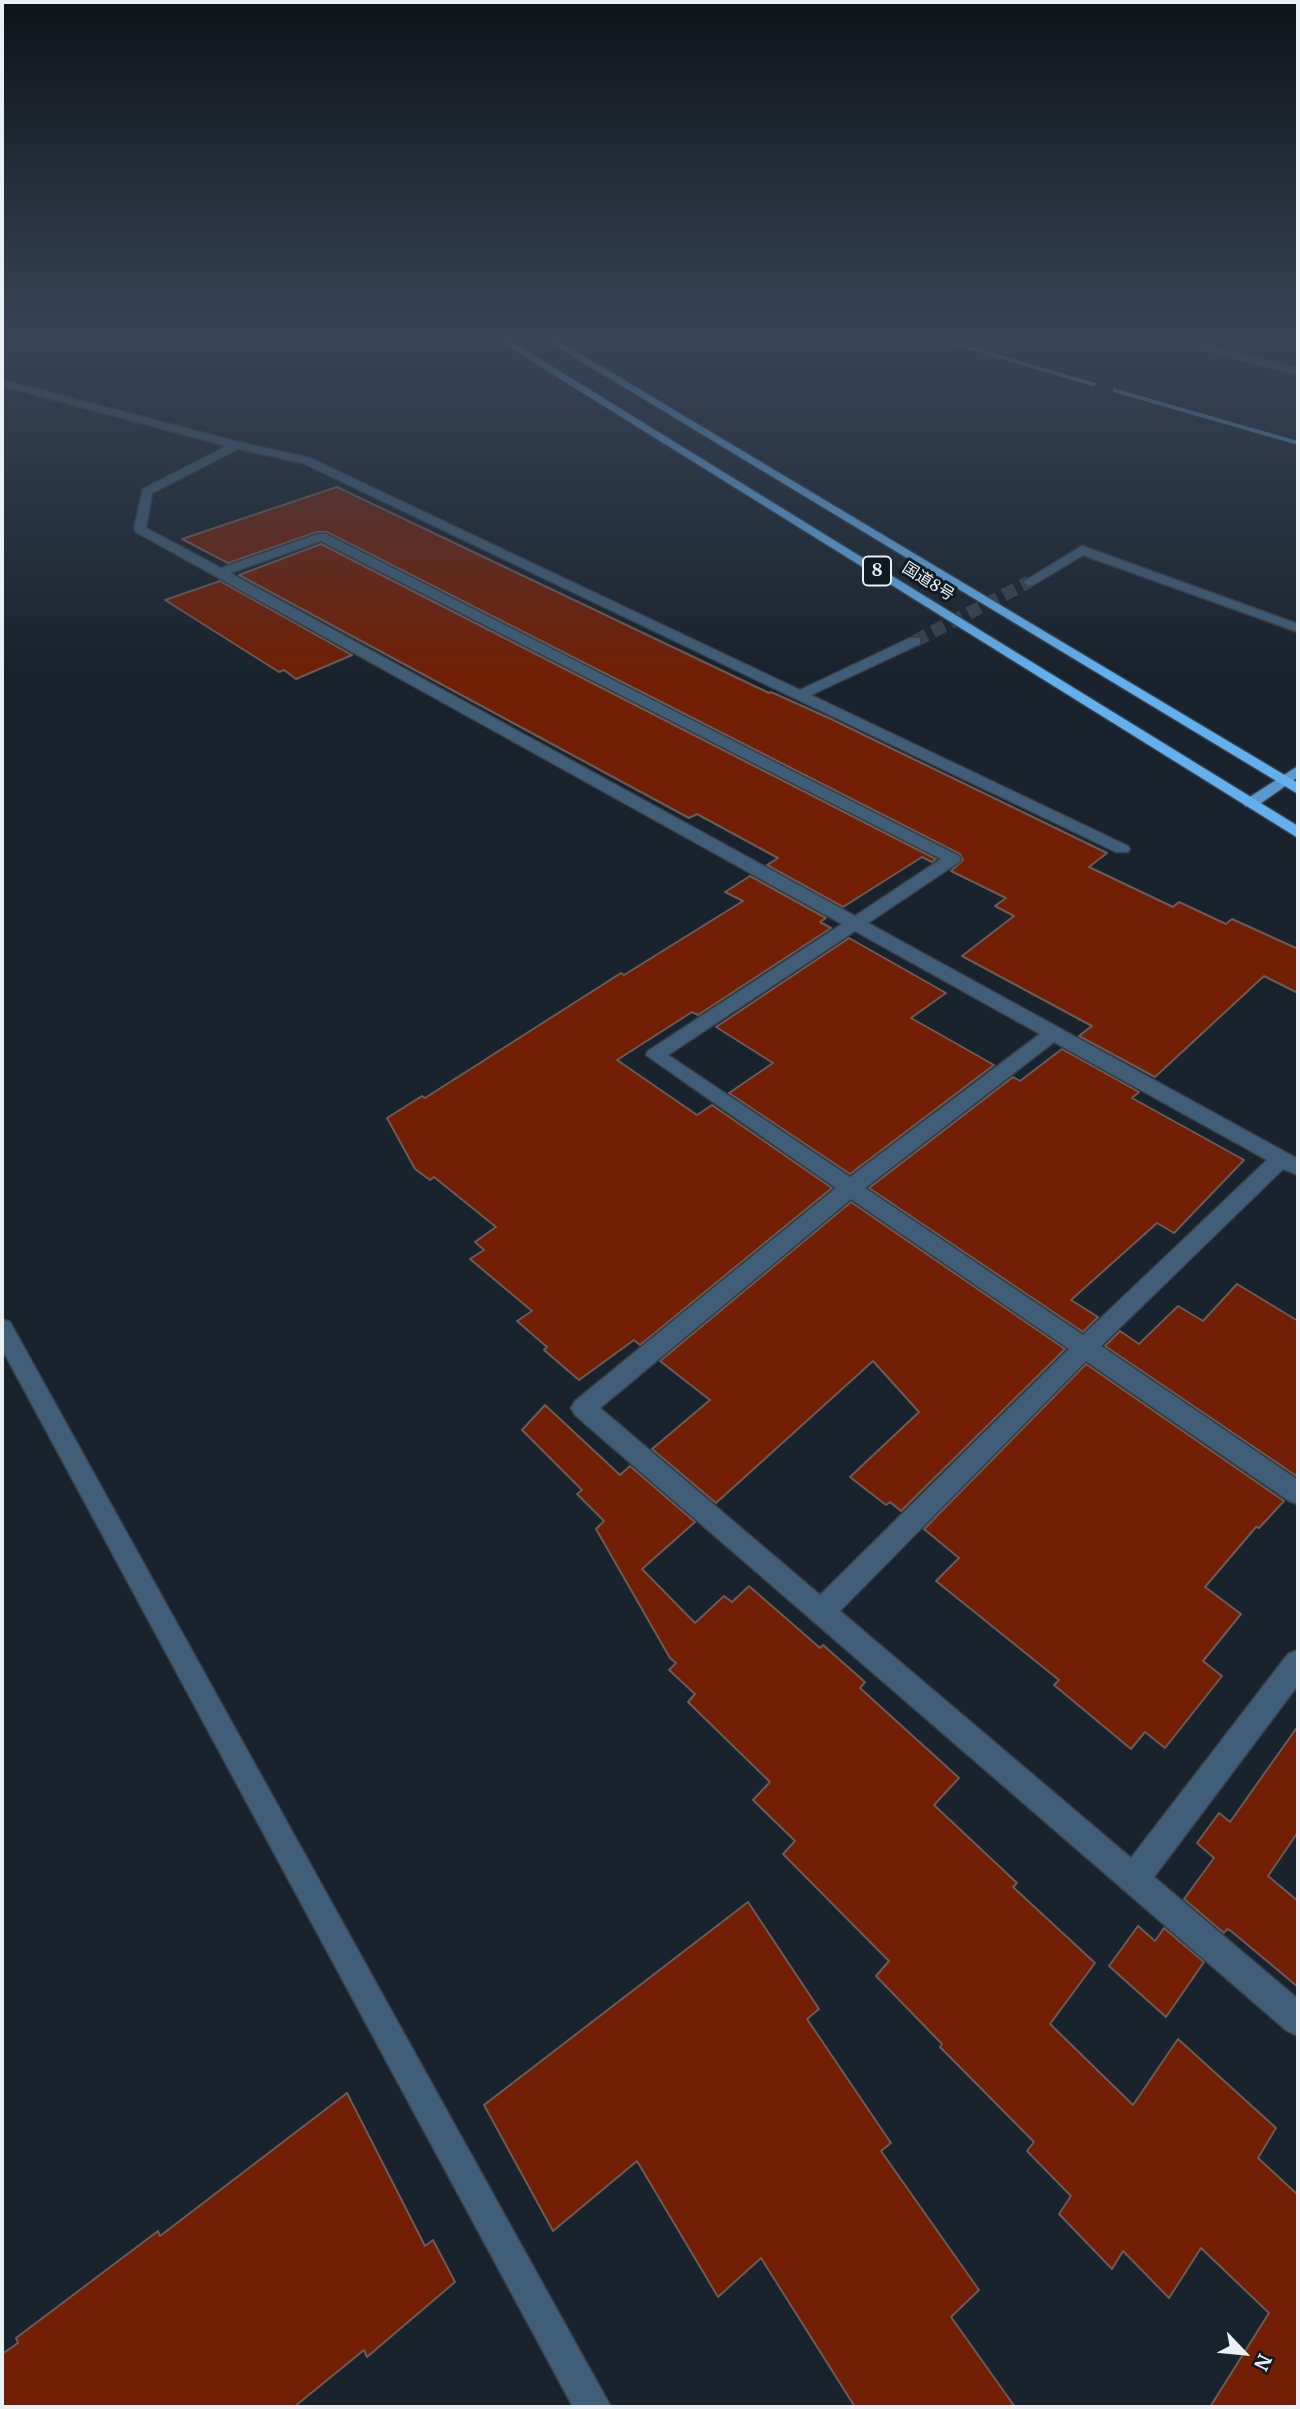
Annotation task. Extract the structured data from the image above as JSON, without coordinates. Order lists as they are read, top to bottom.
{
  "streets": {
    "highway": ["8", "国道8号"]
  },
  "north": "bottom right"
}
